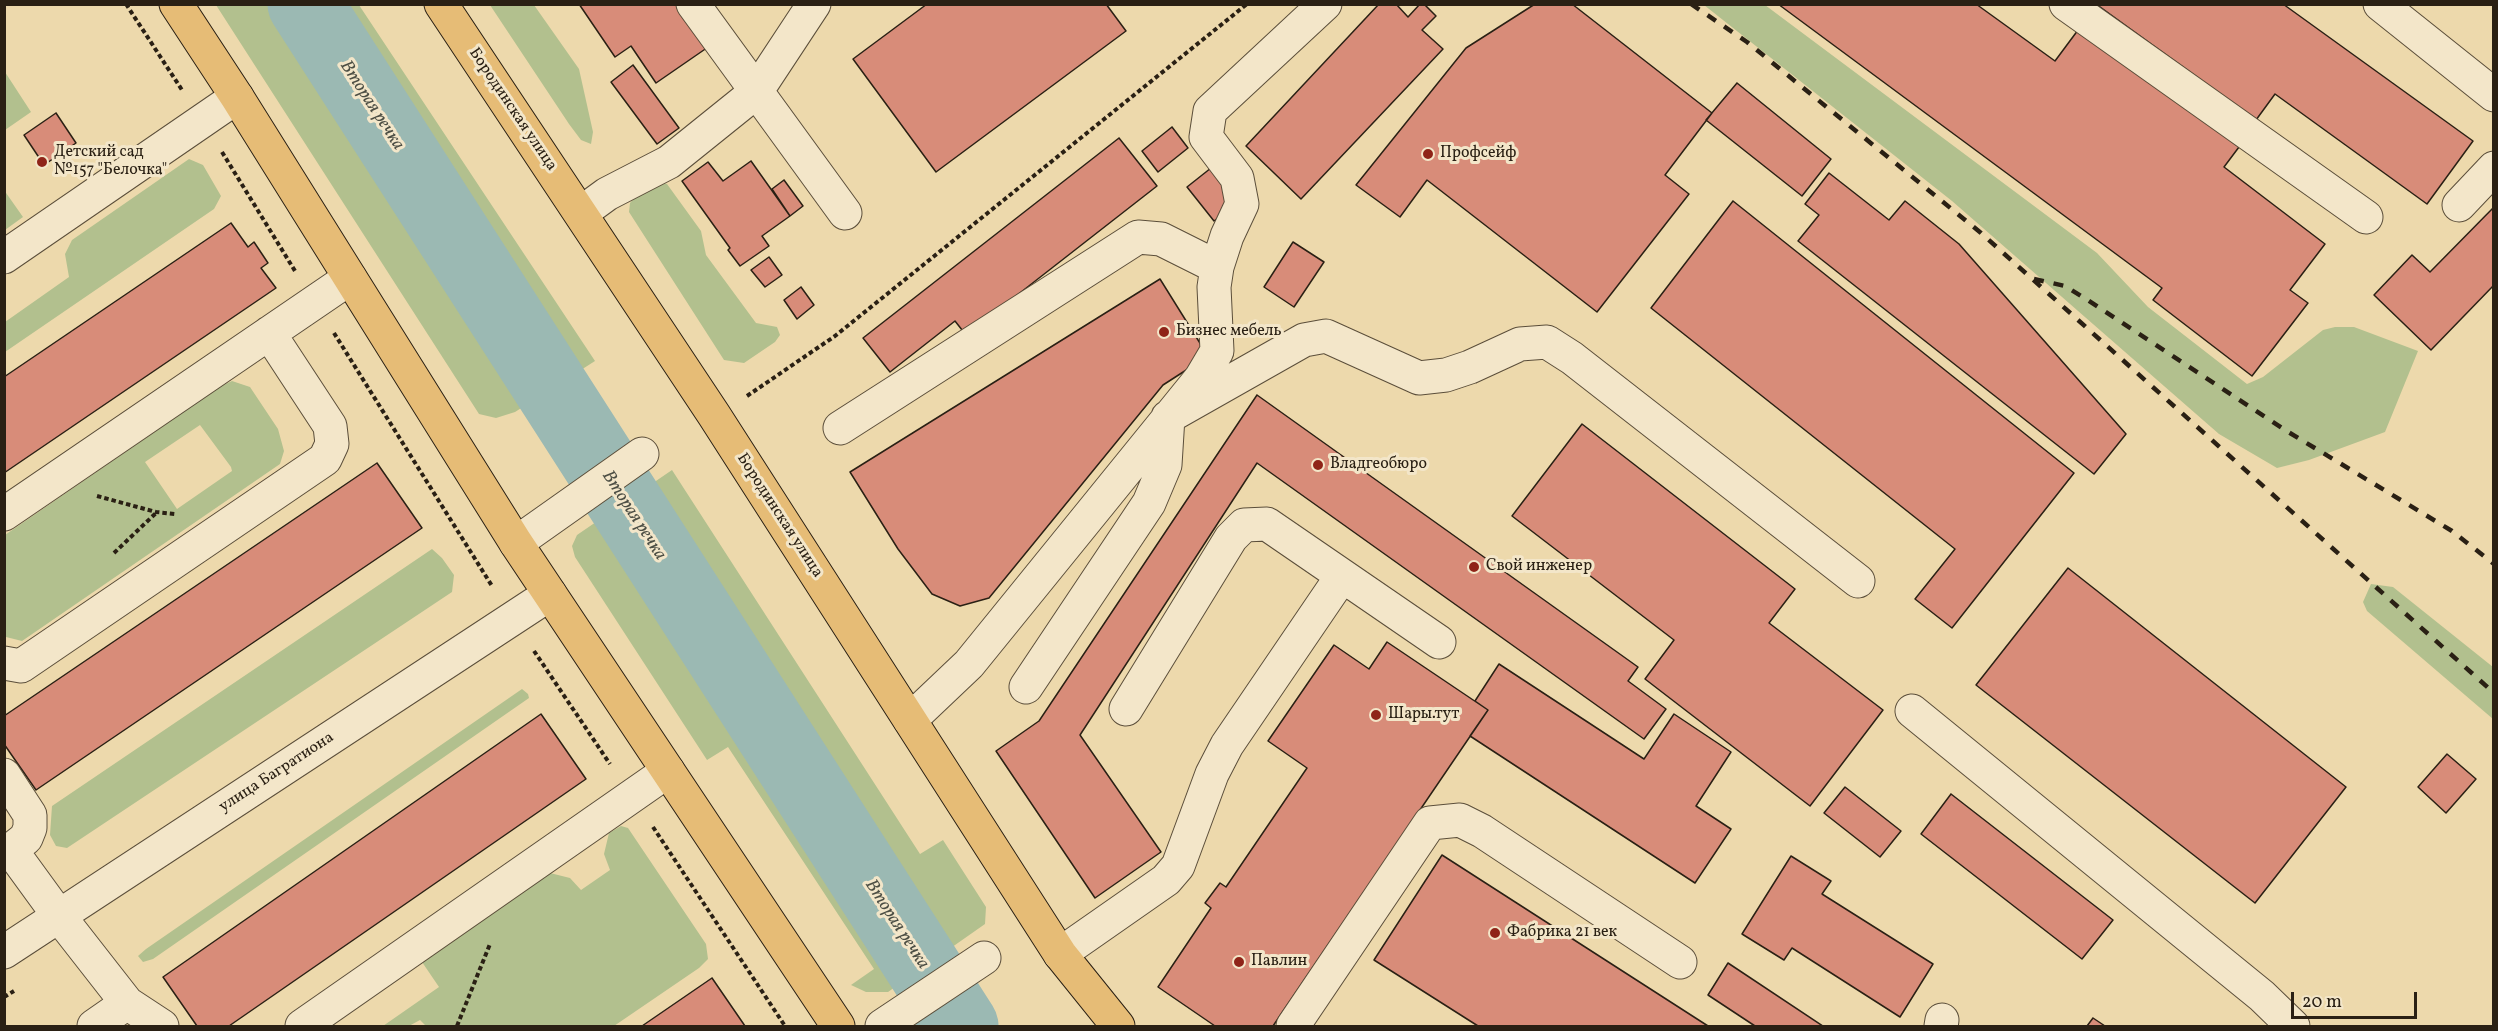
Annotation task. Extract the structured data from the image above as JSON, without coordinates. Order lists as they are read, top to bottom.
{
  "streets": {
    "main road": ["Бородинская улица"],
    "street": ["улица Багратиона"]
  },
  "water": ["Вторая речка"],
  "places": [
    "Профсейф",
    "Детский сад №157 \"Белочка\"",
    "Бизнес мебель",
    "Владгеобюро",
    "Свой инженер",
    "Шары.тут",
    "Фабрика 21 век",
    "Павлин"
  ],
  "scale_bar": "20 m"
}
